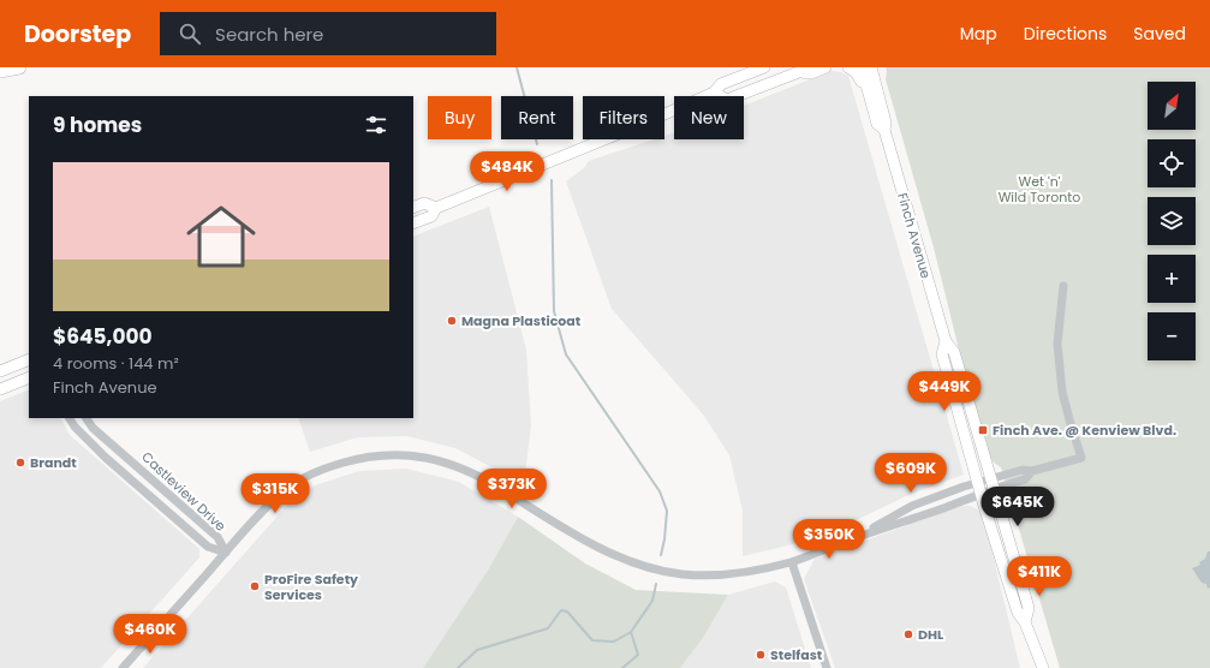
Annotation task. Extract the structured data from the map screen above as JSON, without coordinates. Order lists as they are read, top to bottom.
{
  "streets": {
    "main road": ["Finch Avenue"],
    "street": ["Castleview Drive"]
  },
  "parks": ["Wet 'n' Wild Toronto"],
  "places": {
    "other": [
      "Magna Plasticoat",
      "Brandt",
      "ProFire Safety Services",
      "DHL",
      "Stelfast"
    ],
    "transit": ["Finch Ave. @ Kenview Blvd."]
  },
  "north": "top right",
  "page": {
    "header": "Doorstep",
    "search": "Search here",
    "nav": ["Map", "Directions", "Saved"],
    "map_buttons": ["+", "−"],
    "chip": [
      "Buy",
      "Rent",
      "Filters",
      "New"
    ],
    "heading": "9 homes",
    "price": [
      "$484K",
      "$449K",
      "$609K",
      "$373K",
      "$315K",
      "$645K",
      "$350K",
      "$411K",
      "$460K"
    ],
    "list": [
      {
        "name": "$645,000",
        "note": "4 rooms · 144 m² · Finch Avenue"
      }
    ]
  }
}
